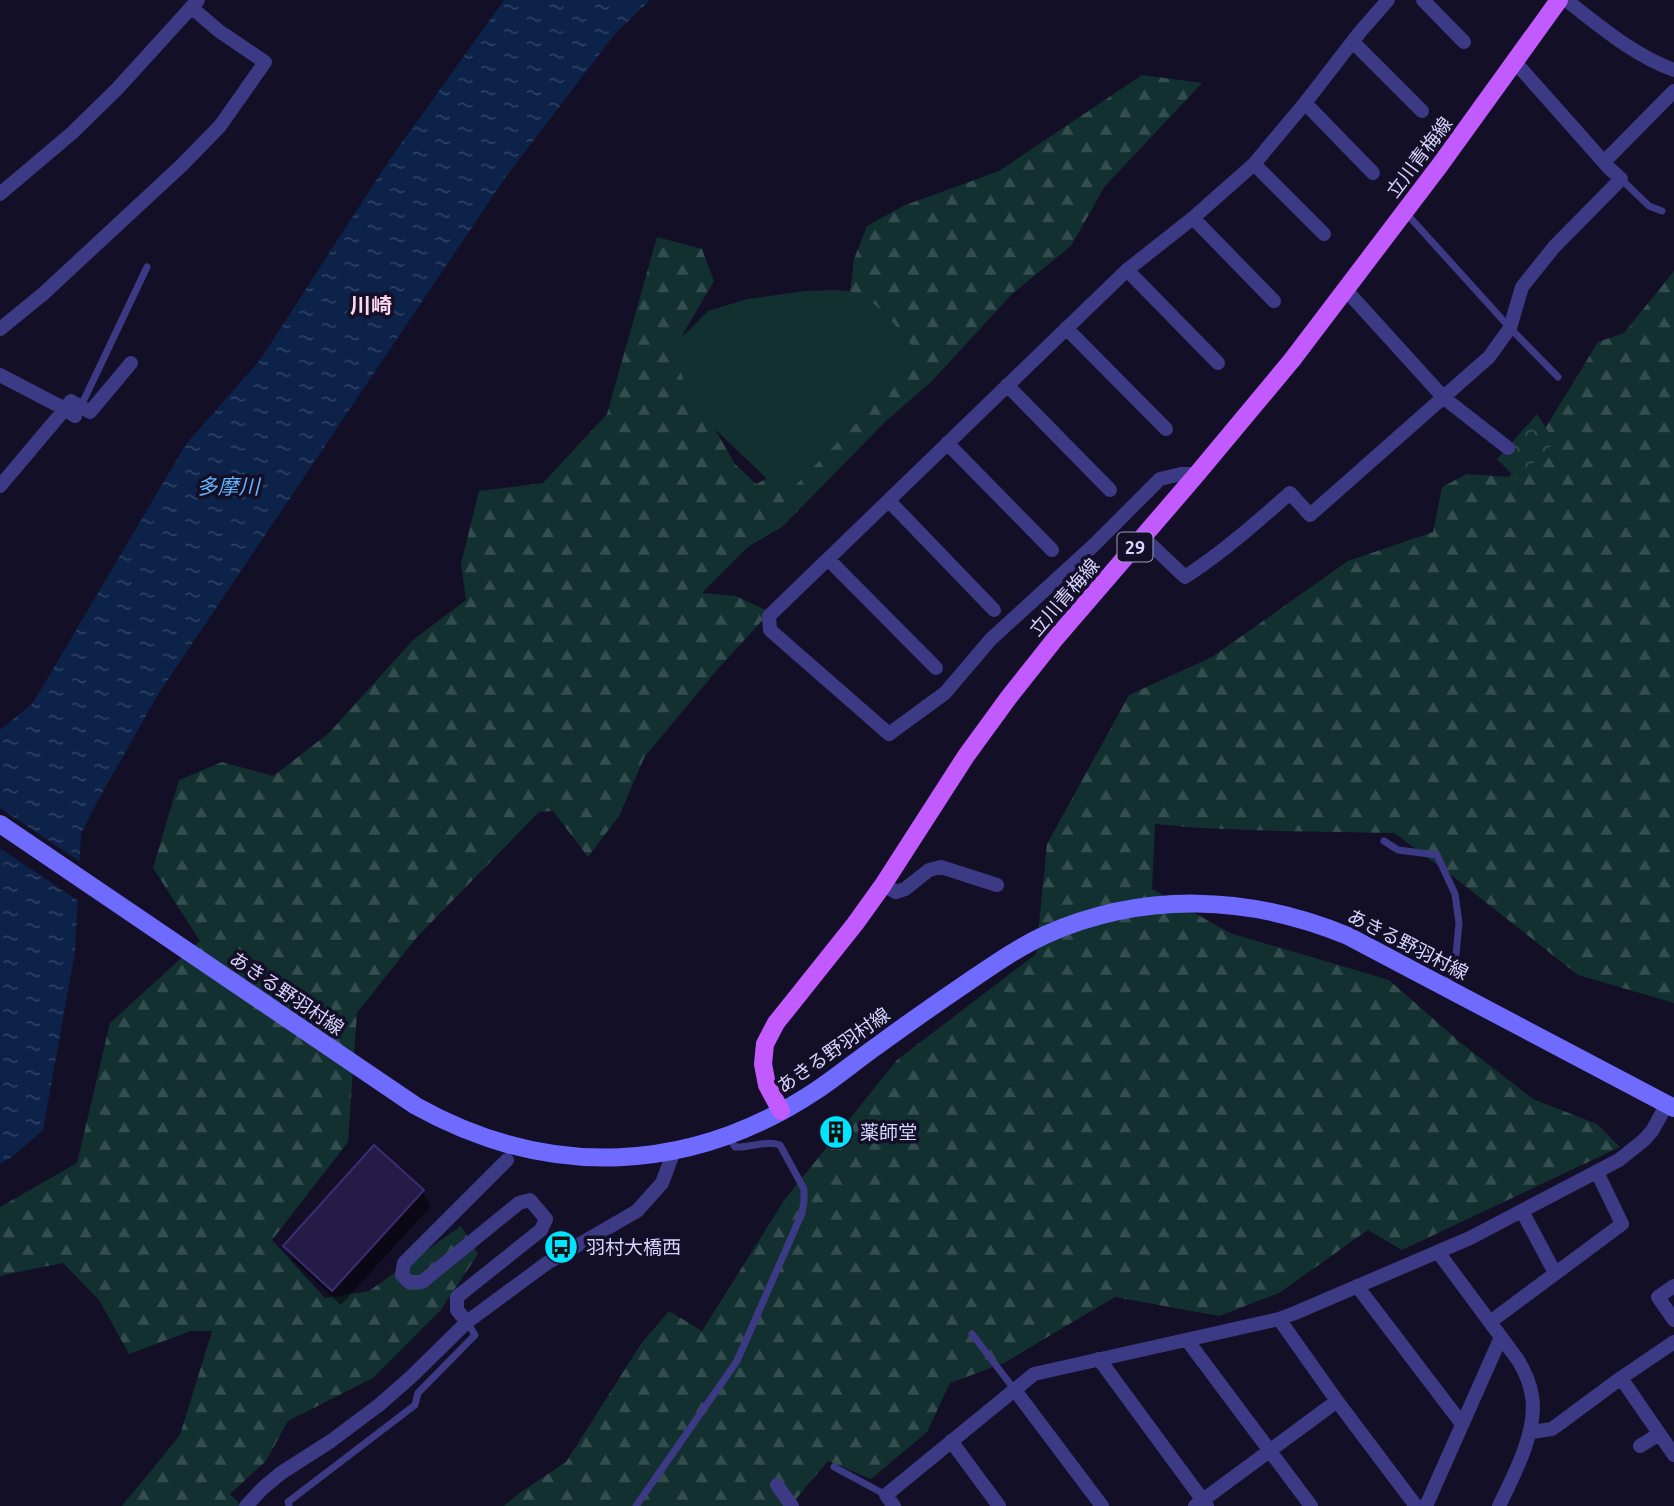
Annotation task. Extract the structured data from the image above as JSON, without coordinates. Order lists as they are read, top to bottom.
{
  "streets": {
    "main road": ["立川青梅線", "29", "あきる野羽村線"]
  },
  "crossings": [
    ["立川青梅線", "あきる野羽村線"]
  ],
  "districts": ["川崎"],
  "water": ["多摩川"],
  "places": {
    "building": ["薬師堂"],
    "bus stop": ["羽村大橋西"]
  }
}
